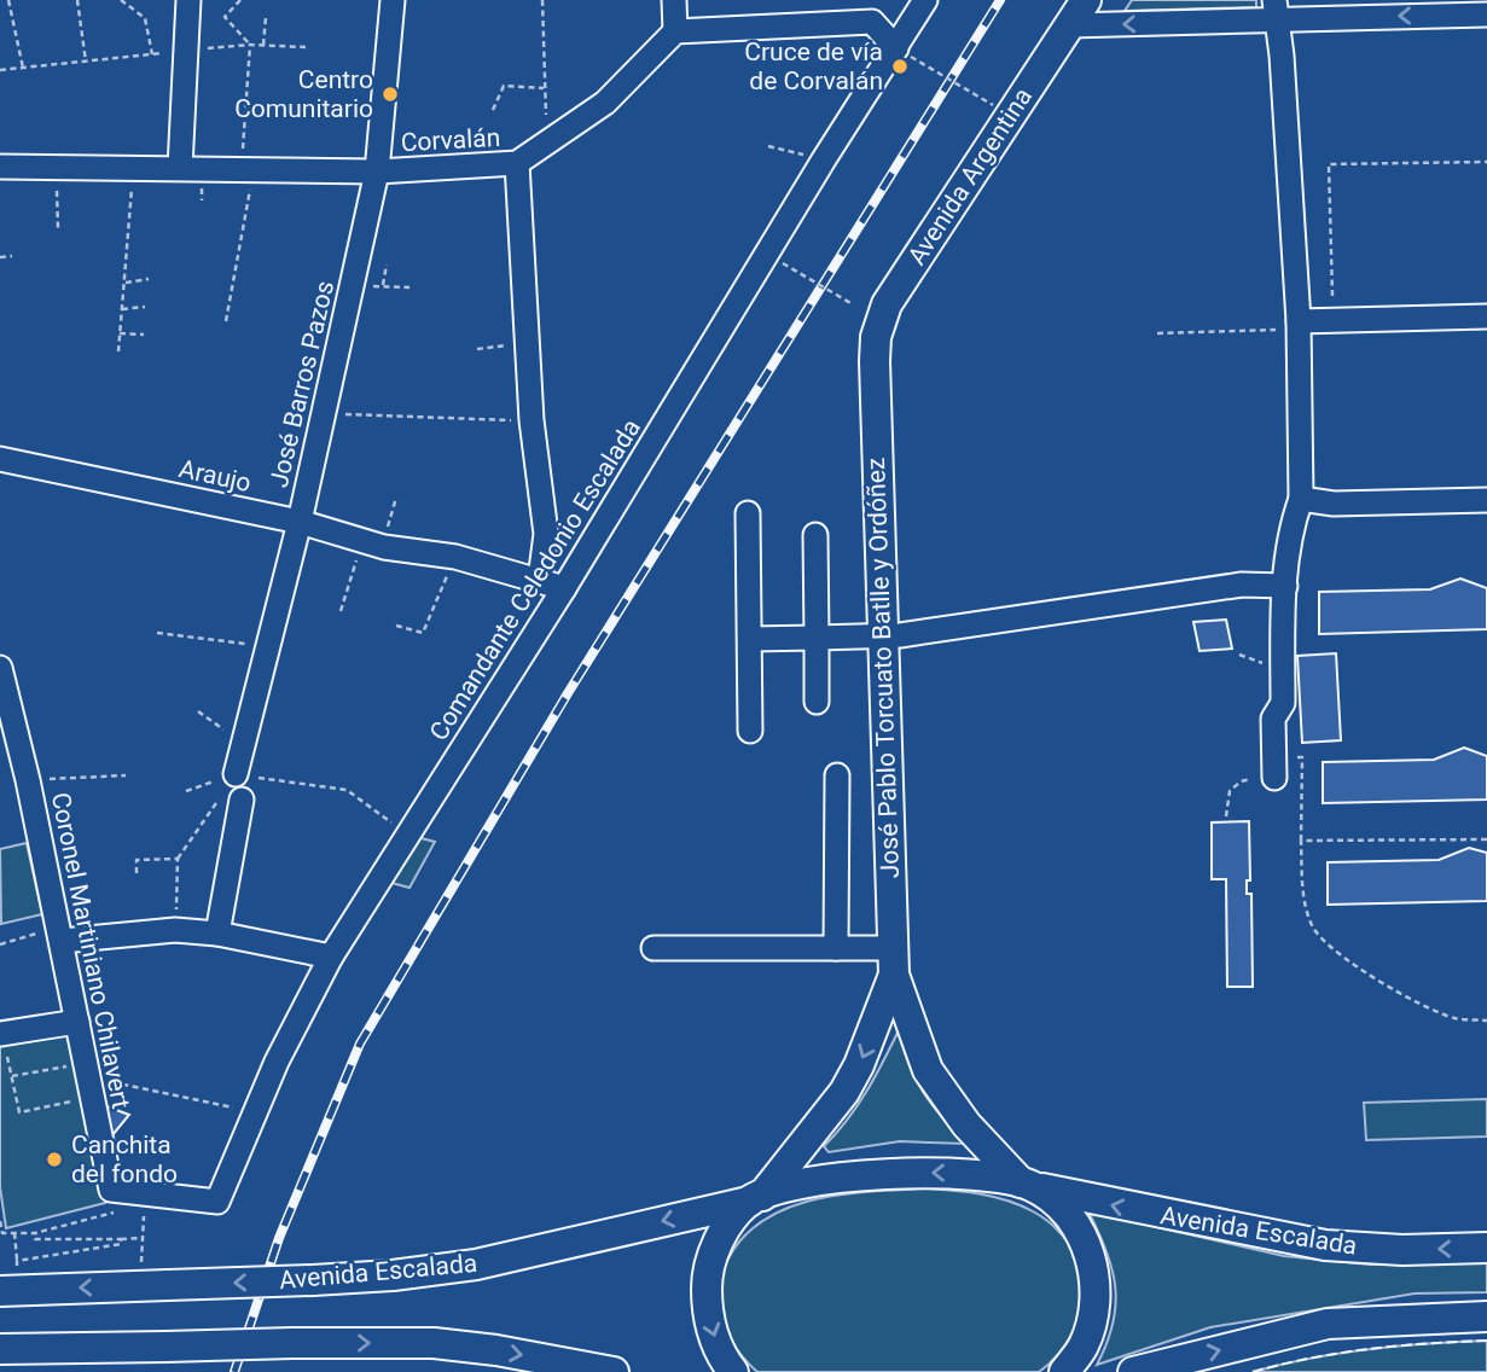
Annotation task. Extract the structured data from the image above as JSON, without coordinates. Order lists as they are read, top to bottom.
{
  "streets": {
    "main road": ["Avenida Argentina", "José Pablo Torcuato Batlle y Ordóñez", "Avenida Escalada"],
    "street": [
      "Corvalán",
      "José Barros Pazos",
      "Araujo",
      "Comandante Celedonio Escalada",
      "Coronel Martiniano Chilavert"
    ]
  },
  "crossings": [
    ["Corvalán", "José Barros Pazos"],
    ["Avenida Argentina", "José Pablo Torcuato Batlle y Ordóñez"],
    ["José Barros Pazos", "Araujo"],
    ["Araujo", "Comandante Celedonio Escalada"],
    ["Comandante Celedonio Escalada", "Coronel Martiniano Chilavert"],
    ["José Pablo Torcuato Batlle y Ordóñez", "Avenida Escalada"]
  ],
  "places": ["Cruce de vía de Corvalán", "Centro Comunitario", "Canchita del fondo"]
}
